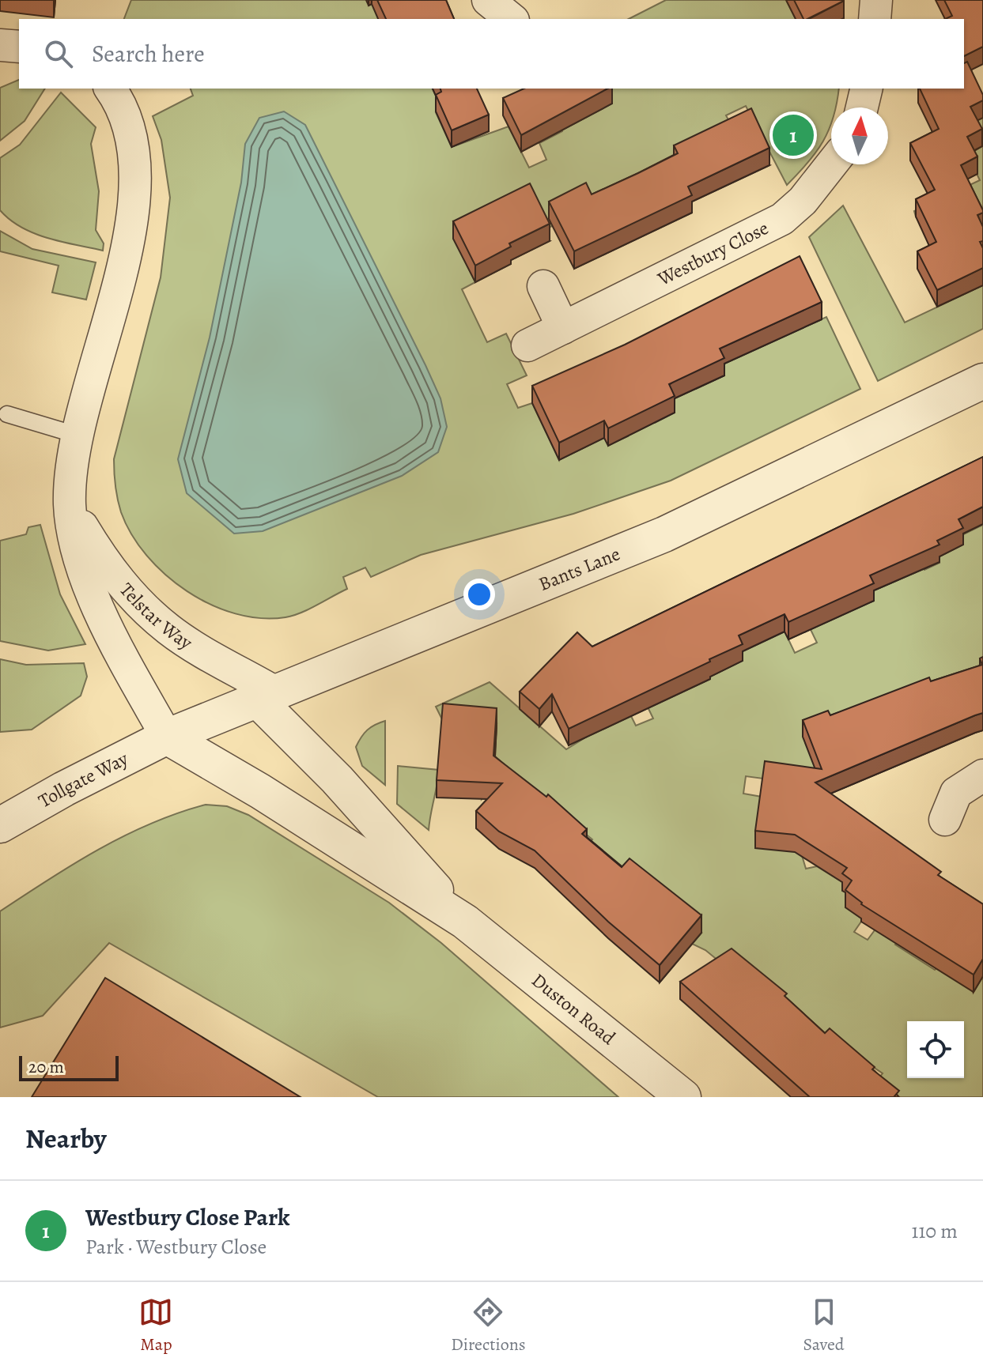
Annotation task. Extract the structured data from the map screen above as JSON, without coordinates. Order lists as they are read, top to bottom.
{
  "streets": {
    "street": [
      "Westbury Close",
      "Bants Lane",
      "Telstar Way",
      "Tollgate Way",
      "Duston Road"
    ]
  },
  "crossings": [
    ["Bants Lane", "Telstar Way"],
    ["Bants Lane", "Tollgate Way"],
    ["Telstar Way", "Tollgate Way"]
  ],
  "scale_bar": "20 m",
  "north": "top",
  "page": {
    "search": "Search here",
    "pins": "1",
    "scale": "20 m",
    "heading": "Nearby",
    "list": [
      {
        "mark": "1",
        "name": "Westbury Close Park",
        "note": "Park · Westbury Close",
        "value": "110 m"
      }
    ],
    "nav": ["Map", "Directions", "Saved"]
  }
}
